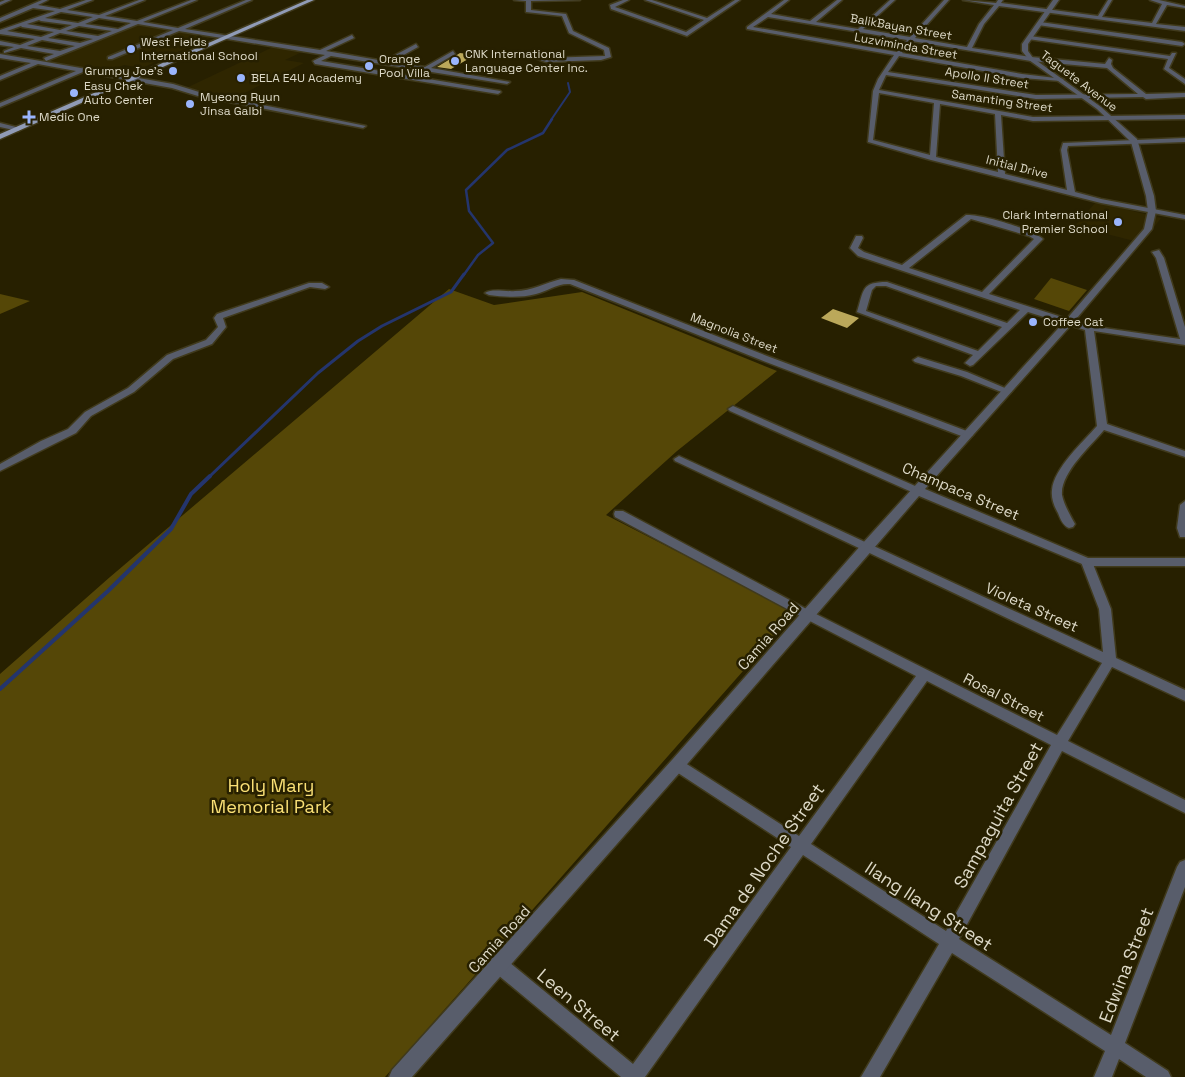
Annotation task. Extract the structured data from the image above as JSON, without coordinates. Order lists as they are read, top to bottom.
{
  "streets": {
    "street": [
      "BalikBayan Street",
      "Luzviminda Street",
      "Apollo II Street",
      "Taguete Avenue",
      "Samanting Street",
      "Initial Drive",
      "Magnolia Street",
      "Champaca Street",
      "Violeta Street",
      "Camia Road",
      "Rosal Street",
      "Sampaguita Street",
      "Dama de Noche Street",
      "Ilang Ilang Street",
      "Edwina Street",
      "Leen Street"
    ]
  },
  "crossings": [
    ["BalikBayan Street", "Luzviminda Street"],
    ["BalikBayan Street", "Taguete Avenue"],
    ["Luzviminda Street", "Taguete Avenue"],
    ["Apollo II Street", "Taguete Avenue"],
    ["Taguete Avenue", "Samanting Street"],
    ["Taguete Avenue", "Initial Drive"],
    ["Taguete Avenue", "Camia Road"],
    ["Samanting Street", "Initial Drive"],
    ["Initial Drive", "Camia Road"],
    ["Magnolia Street", "Camia Road"],
    ["Champaca Street", "Camia Road"],
    ["Violeta Street", "Camia Road"],
    ["Violeta Street", "Sampaguita Street"],
    ["Camia Road", "Rosal Street"],
    ["Camia Road", "Ilang Ilang Street"],
    ["Camia Road", "Leen Street"],
    ["Rosal Street", "Sampaguita Street"],
    ["Rosal Street", "Dama de Noche Street"],
    ["Sampaguita Street", "Ilang Ilang Street"],
    ["Dama de Noche Street", "Ilang Ilang Street"],
    ["Dama de Noche Street", "Leen Street"],
    ["Ilang Ilang Street", "Edwina Street"]
  ],
  "parks": ["Holy Mary Memorial Park"],
  "places": {
    "other": [
      "West Fields International School",
      "CNK International Language Center Inc.",
      "Orange Pool Villa",
      "Grumpy Joe's",
      "BELA E4U Academy",
      "Easy Chek Auto Center",
      "Myeong Ryun Jinsa Galbi",
      "Clark International Premier School",
      "Coffee Cat"
    ],
    "health": ["Medic One"]
  }
}
